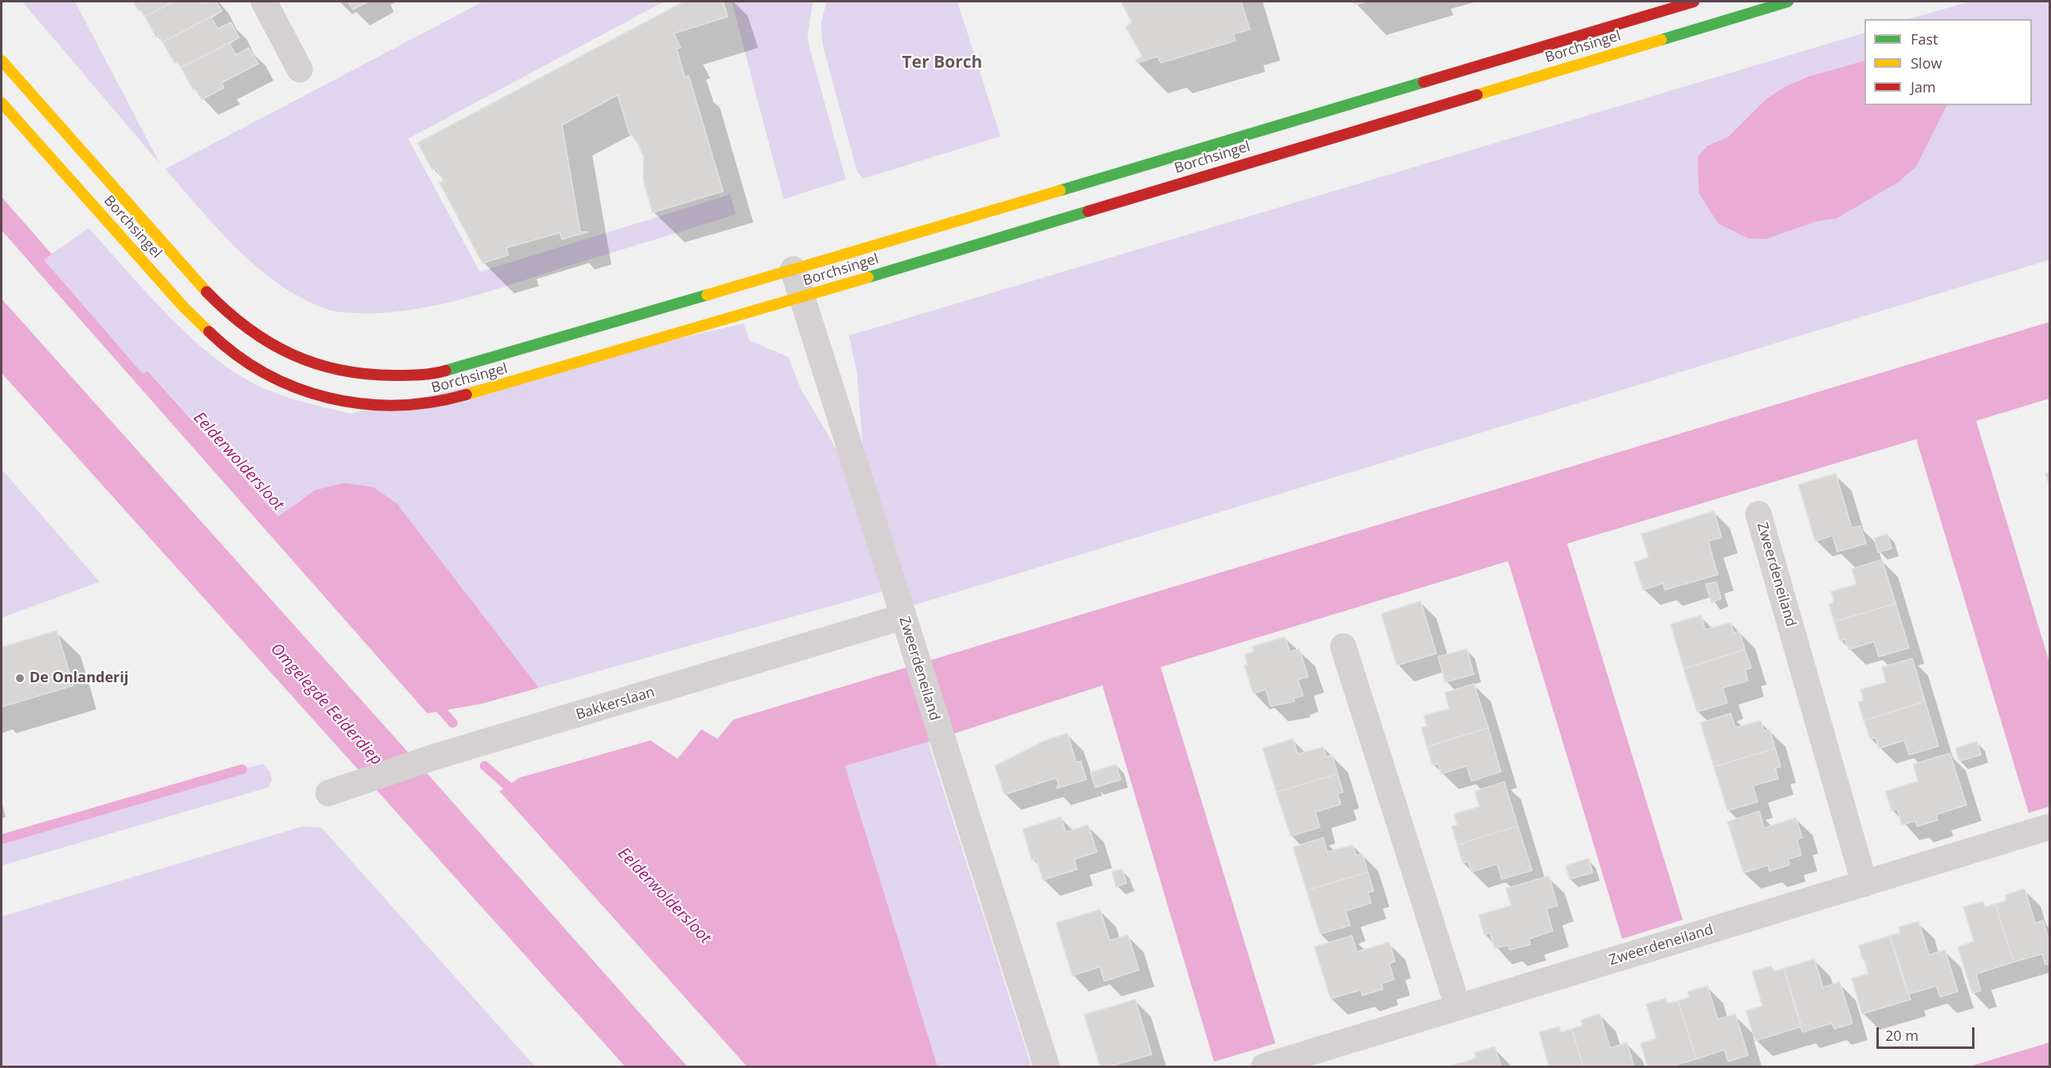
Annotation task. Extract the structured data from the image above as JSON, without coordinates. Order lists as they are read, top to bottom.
{
  "streets": {
    "main road": ["Borchsingel"],
    "street": ["Zweerdeneiland", "Bakkerslaan"]
  },
  "crossings": [
    ["Borchsingel", "Zweerdeneiland"],
    ["Zweerdeneiland", "Bakkerslaan"]
  ],
  "districts": ["Ter Borch"],
  "water": ["Eelderwoldersloot", "Omgelegde Eelderdiep"],
  "places": ["De Onlanderij"],
  "legend": ["Fast", "Slow", "Jam"],
  "scale_bar": "20 m"
}
